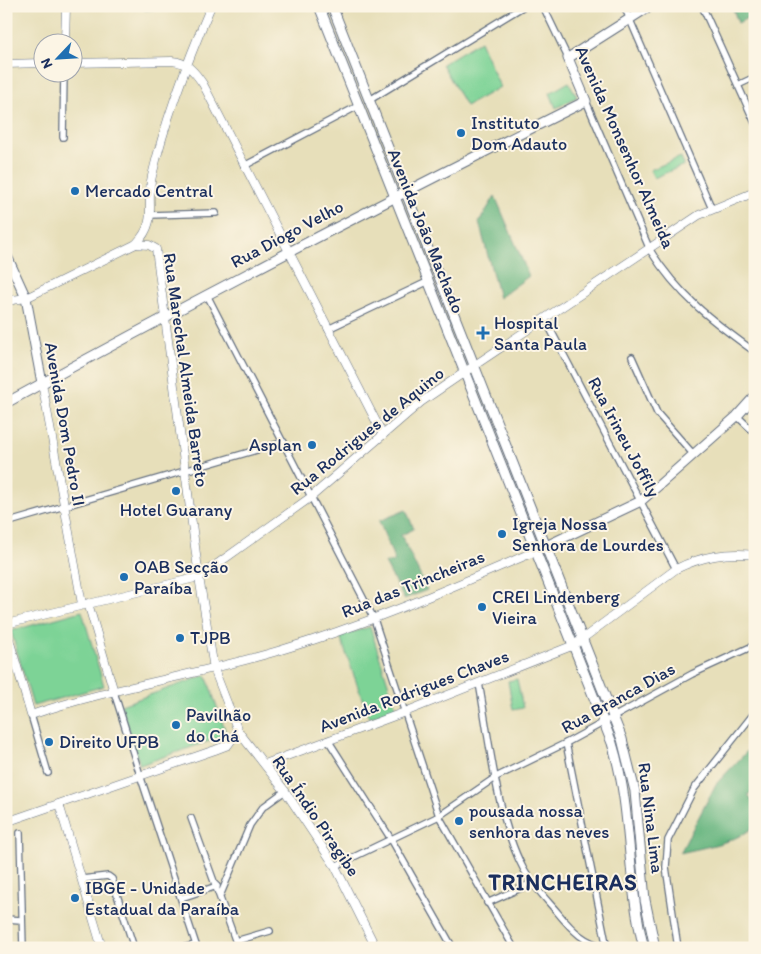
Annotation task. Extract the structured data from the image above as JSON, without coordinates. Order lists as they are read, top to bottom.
{
  "streets": {
    "main road": [
      "Avenida Monsenhor Almeida",
      "Avenida João Machado",
      "Rua Diogo Velho",
      "Avenida Dom Pedro II",
      "Rua das Trincheiras",
      "Rua Nina Lima"
    ],
    "street": [
      "Rua Marechal Almeida Barreto",
      "Rua Rodrigues de Aquino",
      "Rua Irineu Joffily",
      "Avenida Rodrigues Chaves",
      "Rua Branca Dias",
      "Rua Índio Piragibe"
    ]
  },
  "crossings": [
    ["Avenida Monsenhor Almeida", "Rua Diogo Velho"],
    ["Avenida Monsenhor Almeida", "Rua Rodrigues de Aquino"],
    ["Avenida João Machado", "Rua Diogo Velho"],
    ["Avenida João Machado", "Rua Rodrigues de Aquino"],
    ["Avenida João Machado", "Rua das Trincheiras"],
    ["Avenida João Machado", "Avenida Rodrigues Chaves"],
    ["Avenida João Machado", "Rua Nina Lima"],
    ["Rua Diogo Velho", "Rua Marechal Almeida Barreto"],
    ["Rua Diogo Velho", "Avenida Dom Pedro II"],
    ["Rua Marechal Almeida Barreto", "Rua Rodrigues de Aquino"],
    ["Rua Marechal Almeida Barreto", "Rua das Trincheiras"],
    ["Rua Marechal Almeida Barreto", "Rua Índio Piragibe"],
    ["Avenida Dom Pedro II", "Rua Rodrigues de Aquino"],
    ["Avenida Dom Pedro II", "Rua das Trincheiras"],
    ["Rua Rodrigues de Aquino", "Rua Irineu Joffily"],
    ["Rua Irineu Joffily", "Rua das Trincheiras"],
    ["Avenida Rodrigues Chaves", "Rua Índio Piragibe"],
    ["Avenida Rodrigues Chaves", "Rua Nina Lima"],
    ["Rua Branca Dias", "Rua Índio Piragibe"],
    ["Rua Branca Dias", "Rua Nina Lima"]
  ],
  "districts": ["TRINCHEIRAS"],
  "places": {
    "other": [
      "Instituto Dom Adauto",
      "Mercado Central",
      "Asplan",
      "Hotel Guarany",
      "Igreja Nossa Senhora de Lourdes",
      "OAB Secção Paraíba",
      "CREI Lindenberg Vieira",
      "TJPB",
      "Pavilhão do Chá",
      "Direito UFPB",
      "pousada nossa senhora das neves",
      "IBGE - Unidade Estadual da Paraíba"
    ],
    "health": ["Hospital Santa Paula"]
  },
  "north": "bottom left"
}
